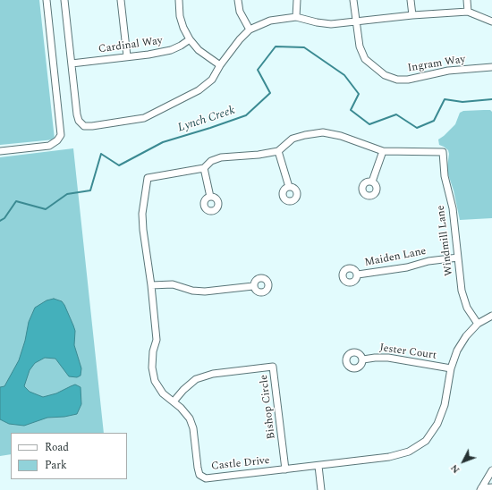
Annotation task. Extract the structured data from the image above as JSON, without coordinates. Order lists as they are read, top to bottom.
{
  "streets": {
    "street": [
      "Cardinal Way",
      "Ingram Way",
      "Windmill Lane",
      "Maiden Lane",
      "Jester Court",
      "Bishop Circle",
      "Castle Drive"
    ]
  },
  "crossings": [
    ["Windmill Lane", "Maiden Lane"],
    ["Windmill Lane", "Castle Drive"],
    ["Jester Court", "Castle Drive"],
    ["Bishop Circle", "Castle Drive"]
  ],
  "water": ["Lynch Creek"],
  "legend": ["Road", "Park"],
  "north": "bottom left"
}
